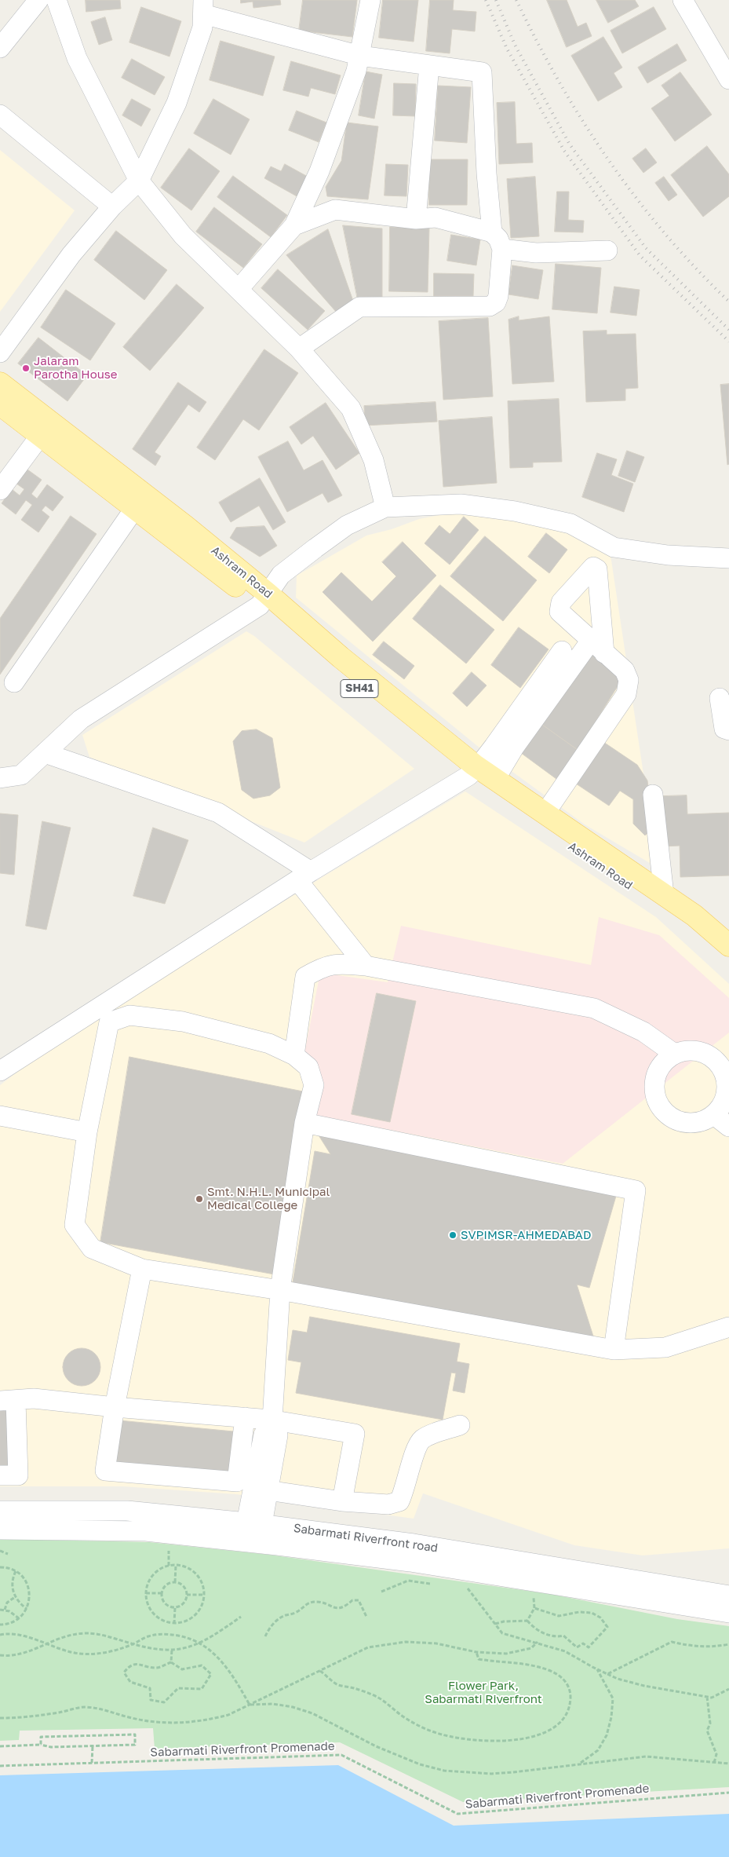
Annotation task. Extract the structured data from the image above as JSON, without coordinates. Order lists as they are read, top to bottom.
{
  "streets": {
    "main road": ["Ashram Road", "SH41"],
    "street": ["Sabarmati Riverfront road"],
    "path": ["Sabarmati Riverfront Promenade"]
  },
  "parks": ["Flower Park, Sabarmati Riverfront"],
  "places": ["Jalaram Parotha House", "Smt. N.H.L. Municipal Medical College", "SVPIMSR-AHMEDABAD"]
}
